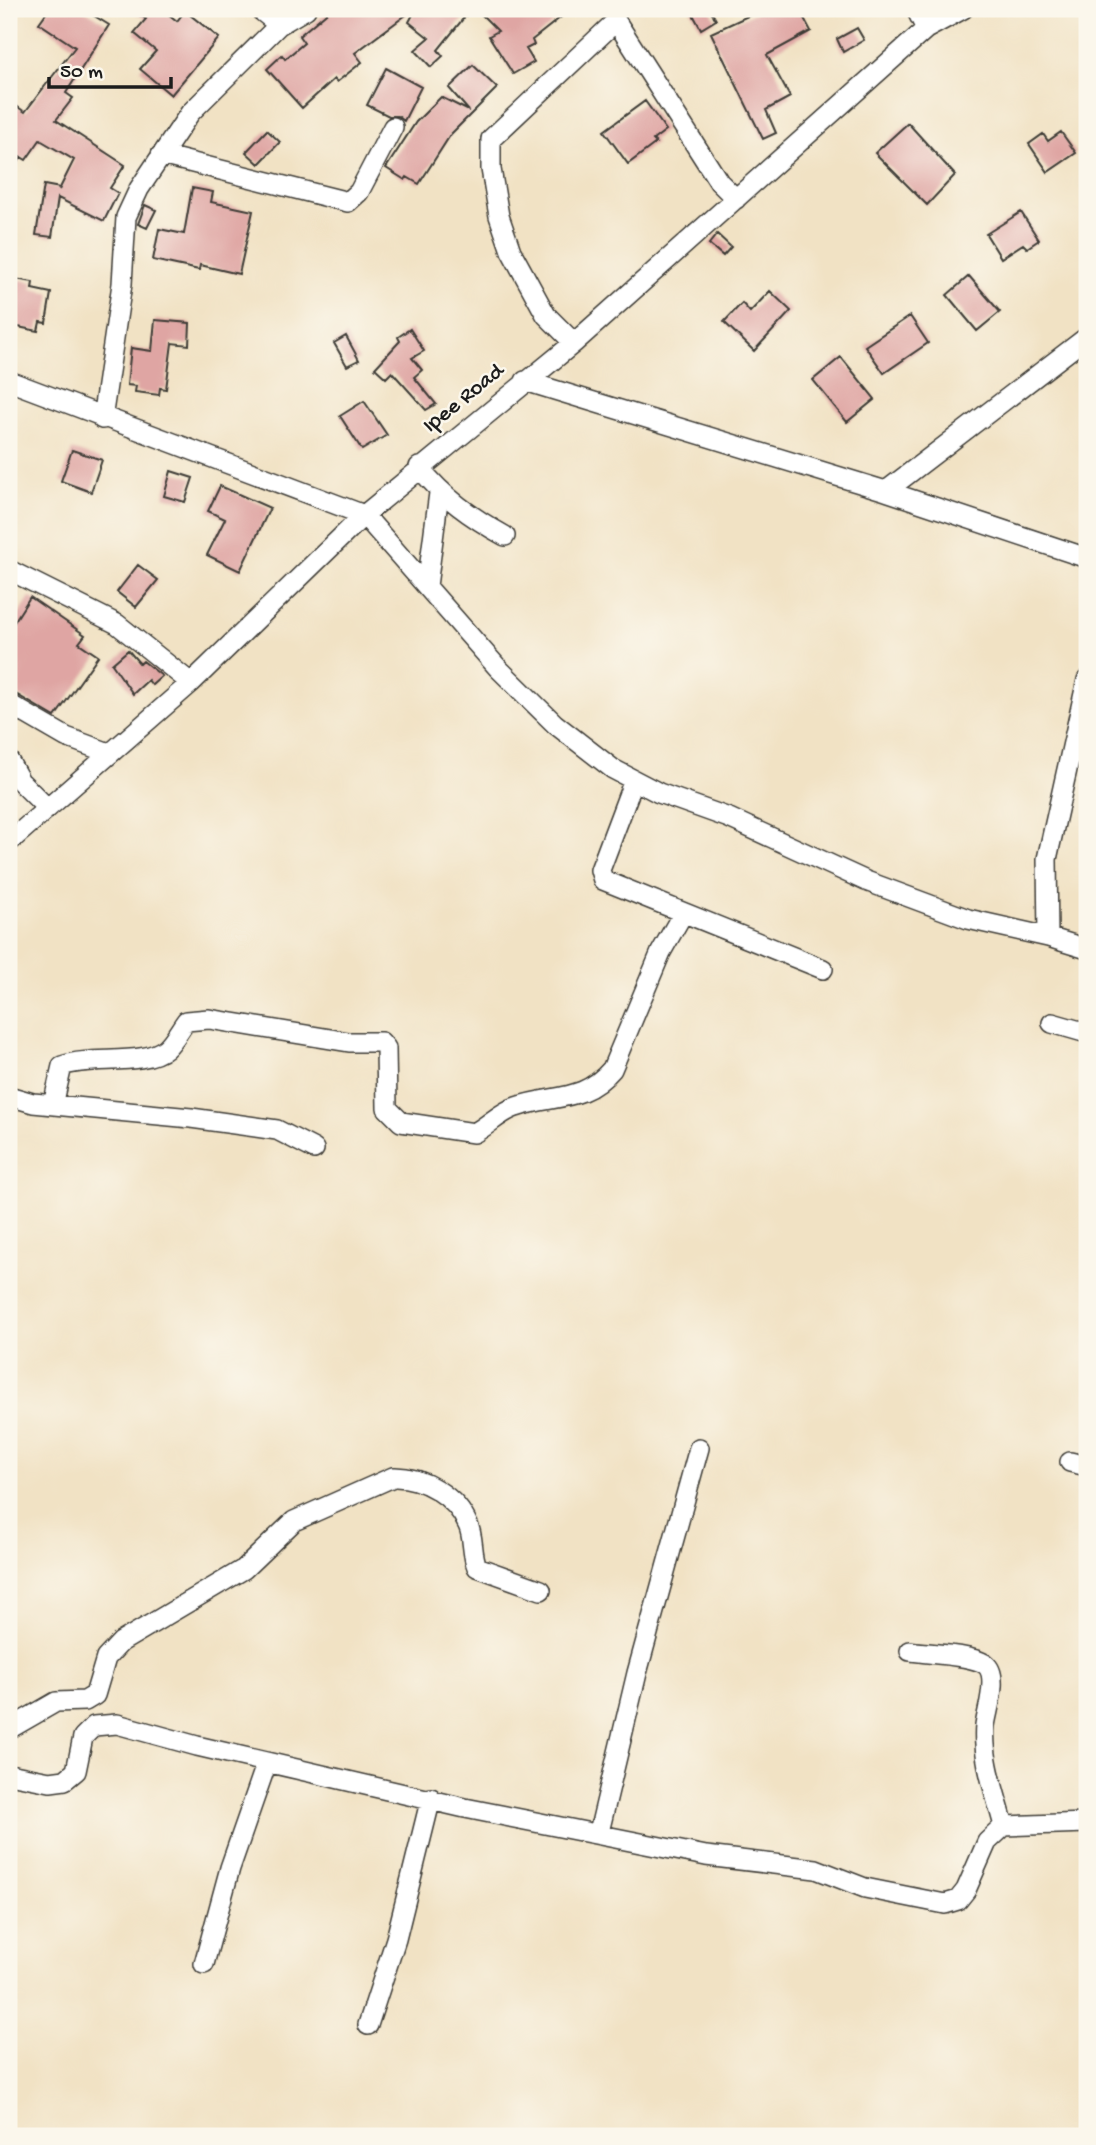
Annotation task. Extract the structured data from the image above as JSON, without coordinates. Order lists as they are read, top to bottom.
{
  "streets": {
    "street": ["Ipee Road"]
  },
  "scale_bar": "50 m"
}
